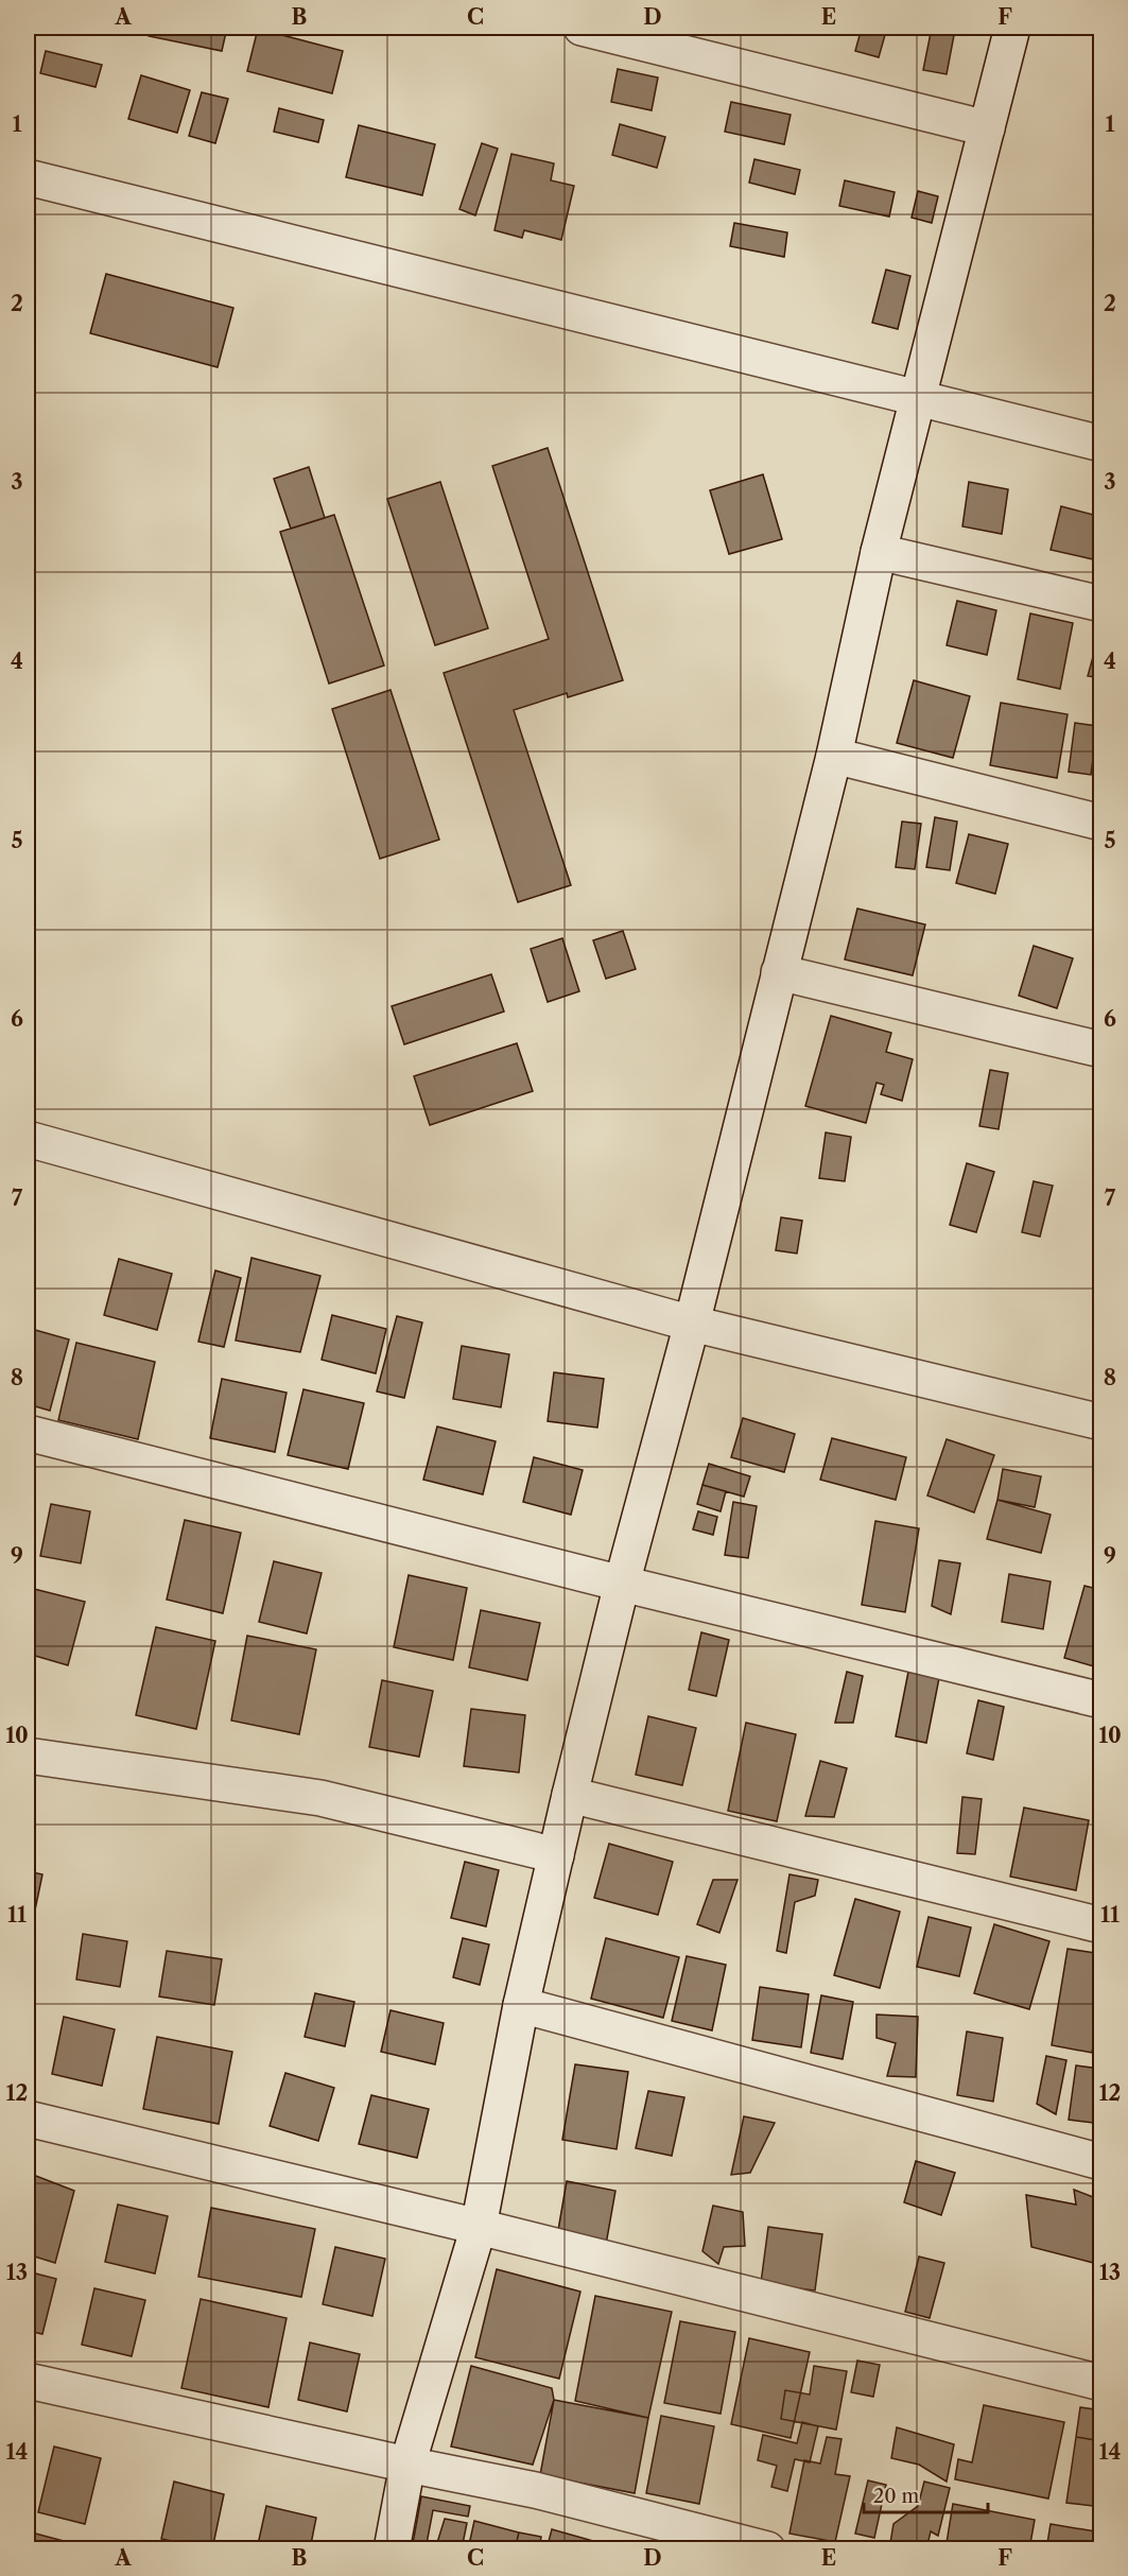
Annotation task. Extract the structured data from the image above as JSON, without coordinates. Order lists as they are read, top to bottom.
{
  "scale_bar": "20 m",
  "grid": {
    "columns": [
      "A",
      "B",
      "C",
      "D",
      "E",
      "F"
    ],
    "rows": [
      "1",
      "2",
      "3",
      "4",
      "5",
      "6",
      "7",
      "8",
      "9",
      "10",
      "11",
      "12",
      "13",
      "14"
    ]
  }
}
